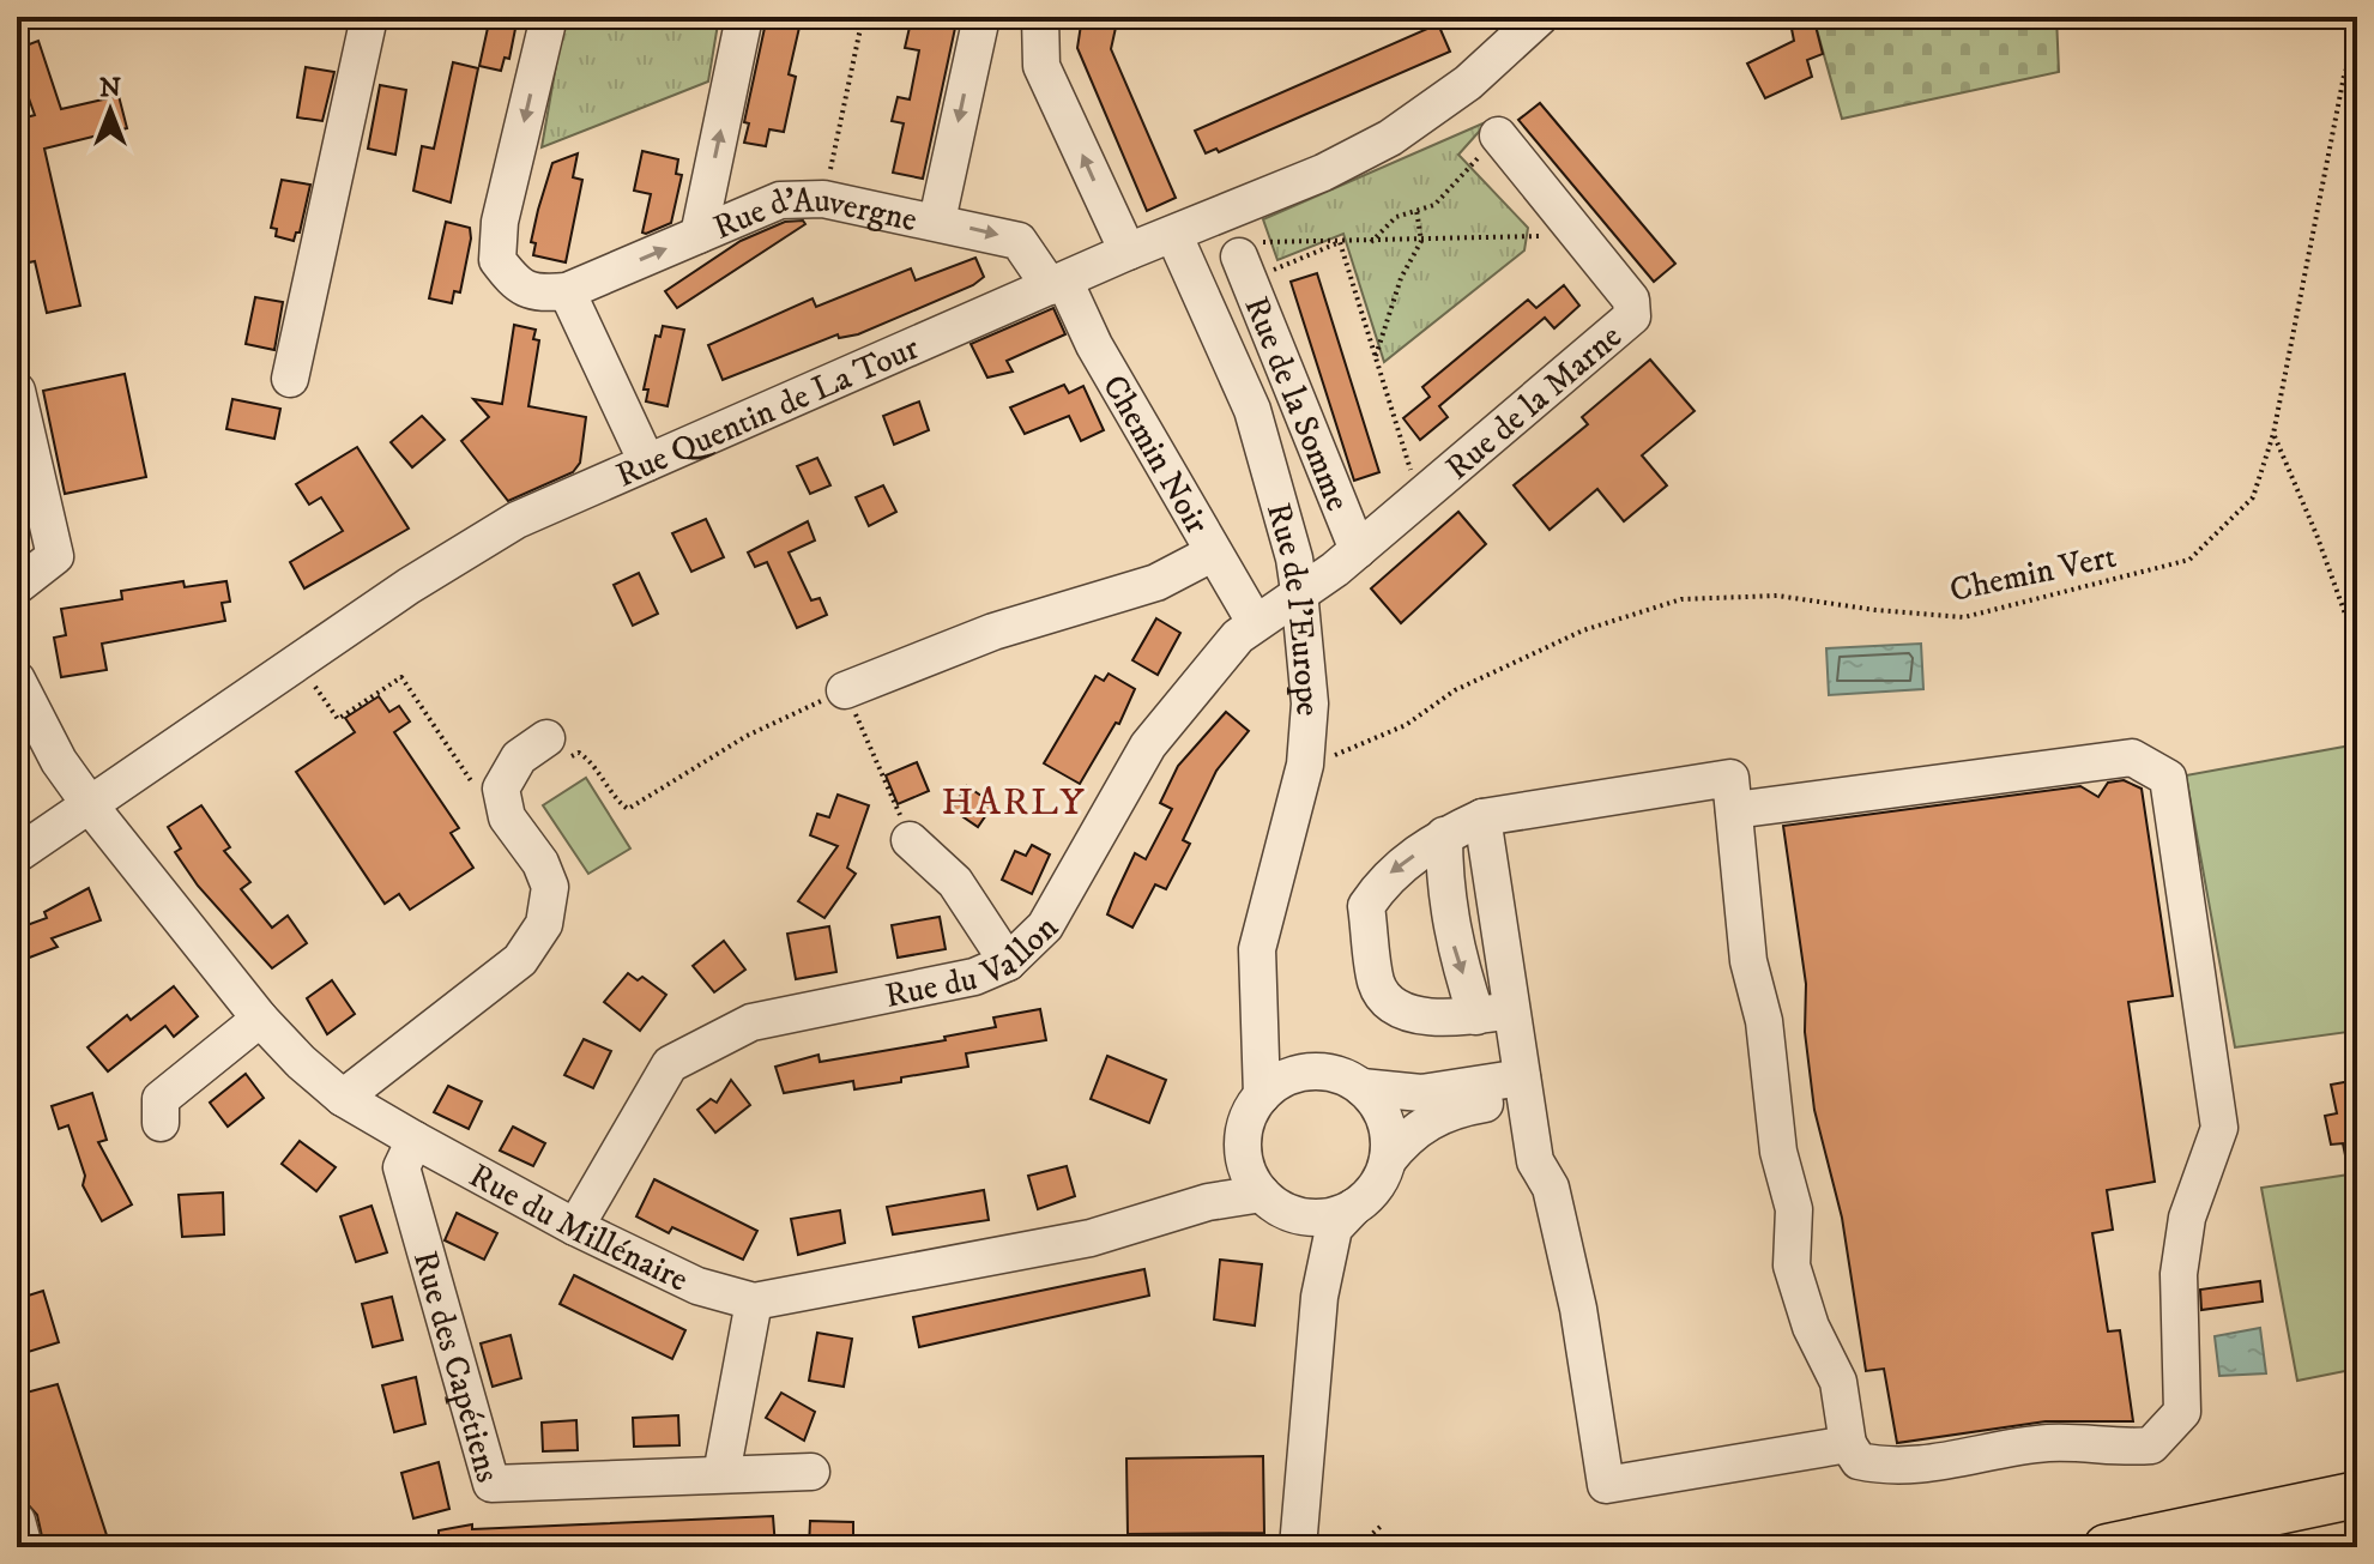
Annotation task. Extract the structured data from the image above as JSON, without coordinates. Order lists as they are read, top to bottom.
{
  "streets": {
    "street": [
      "Rue d'Auvergne",
      "Rue de la Marne",
      "Rue de la Somme",
      "Rue Quentin de La Tour",
      "Chemin Noir",
      "Rue de l'Europe",
      "Rue du Vallon",
      "Rue du Millénaire",
      "Rue des Capétiens"
    ],
    "path": ["Chemin Vert"]
  },
  "crossings": [
    ["Rue d'Auvergne", "Rue Quentin de La Tour"],
    ["Rue d'Auvergne", "Chemin Noir"],
    ["Rue de la Marne", "Rue de la Somme"],
    ["Rue de la Marne", "Rue de l'Europe"],
    ["Rue de la Marne", "Rue du Vallon"],
    ["Rue Quentin de La Tour", "Chemin Noir"],
    ["Rue Quentin de La Tour", "Rue de l'Europe"],
    ["Rue Quentin de La Tour", "Rue du Millénaire"],
    ["Chemin Noir", "Rue du Vallon"],
    ["Chemin Vert", "Rue de l'Europe"],
    ["Rue de l'Europe", "Rue du Vallon"],
    ["Rue de l'Europe", "Rue du Millénaire"],
    ["Rue du Vallon", "Rue du Millénaire"],
    ["Rue du Millénaire", "Rue des Capétiens"]
  ],
  "one_way": ["Rue d'Auvergne"],
  "districts": ["HARLY"],
  "north": "top"
}
